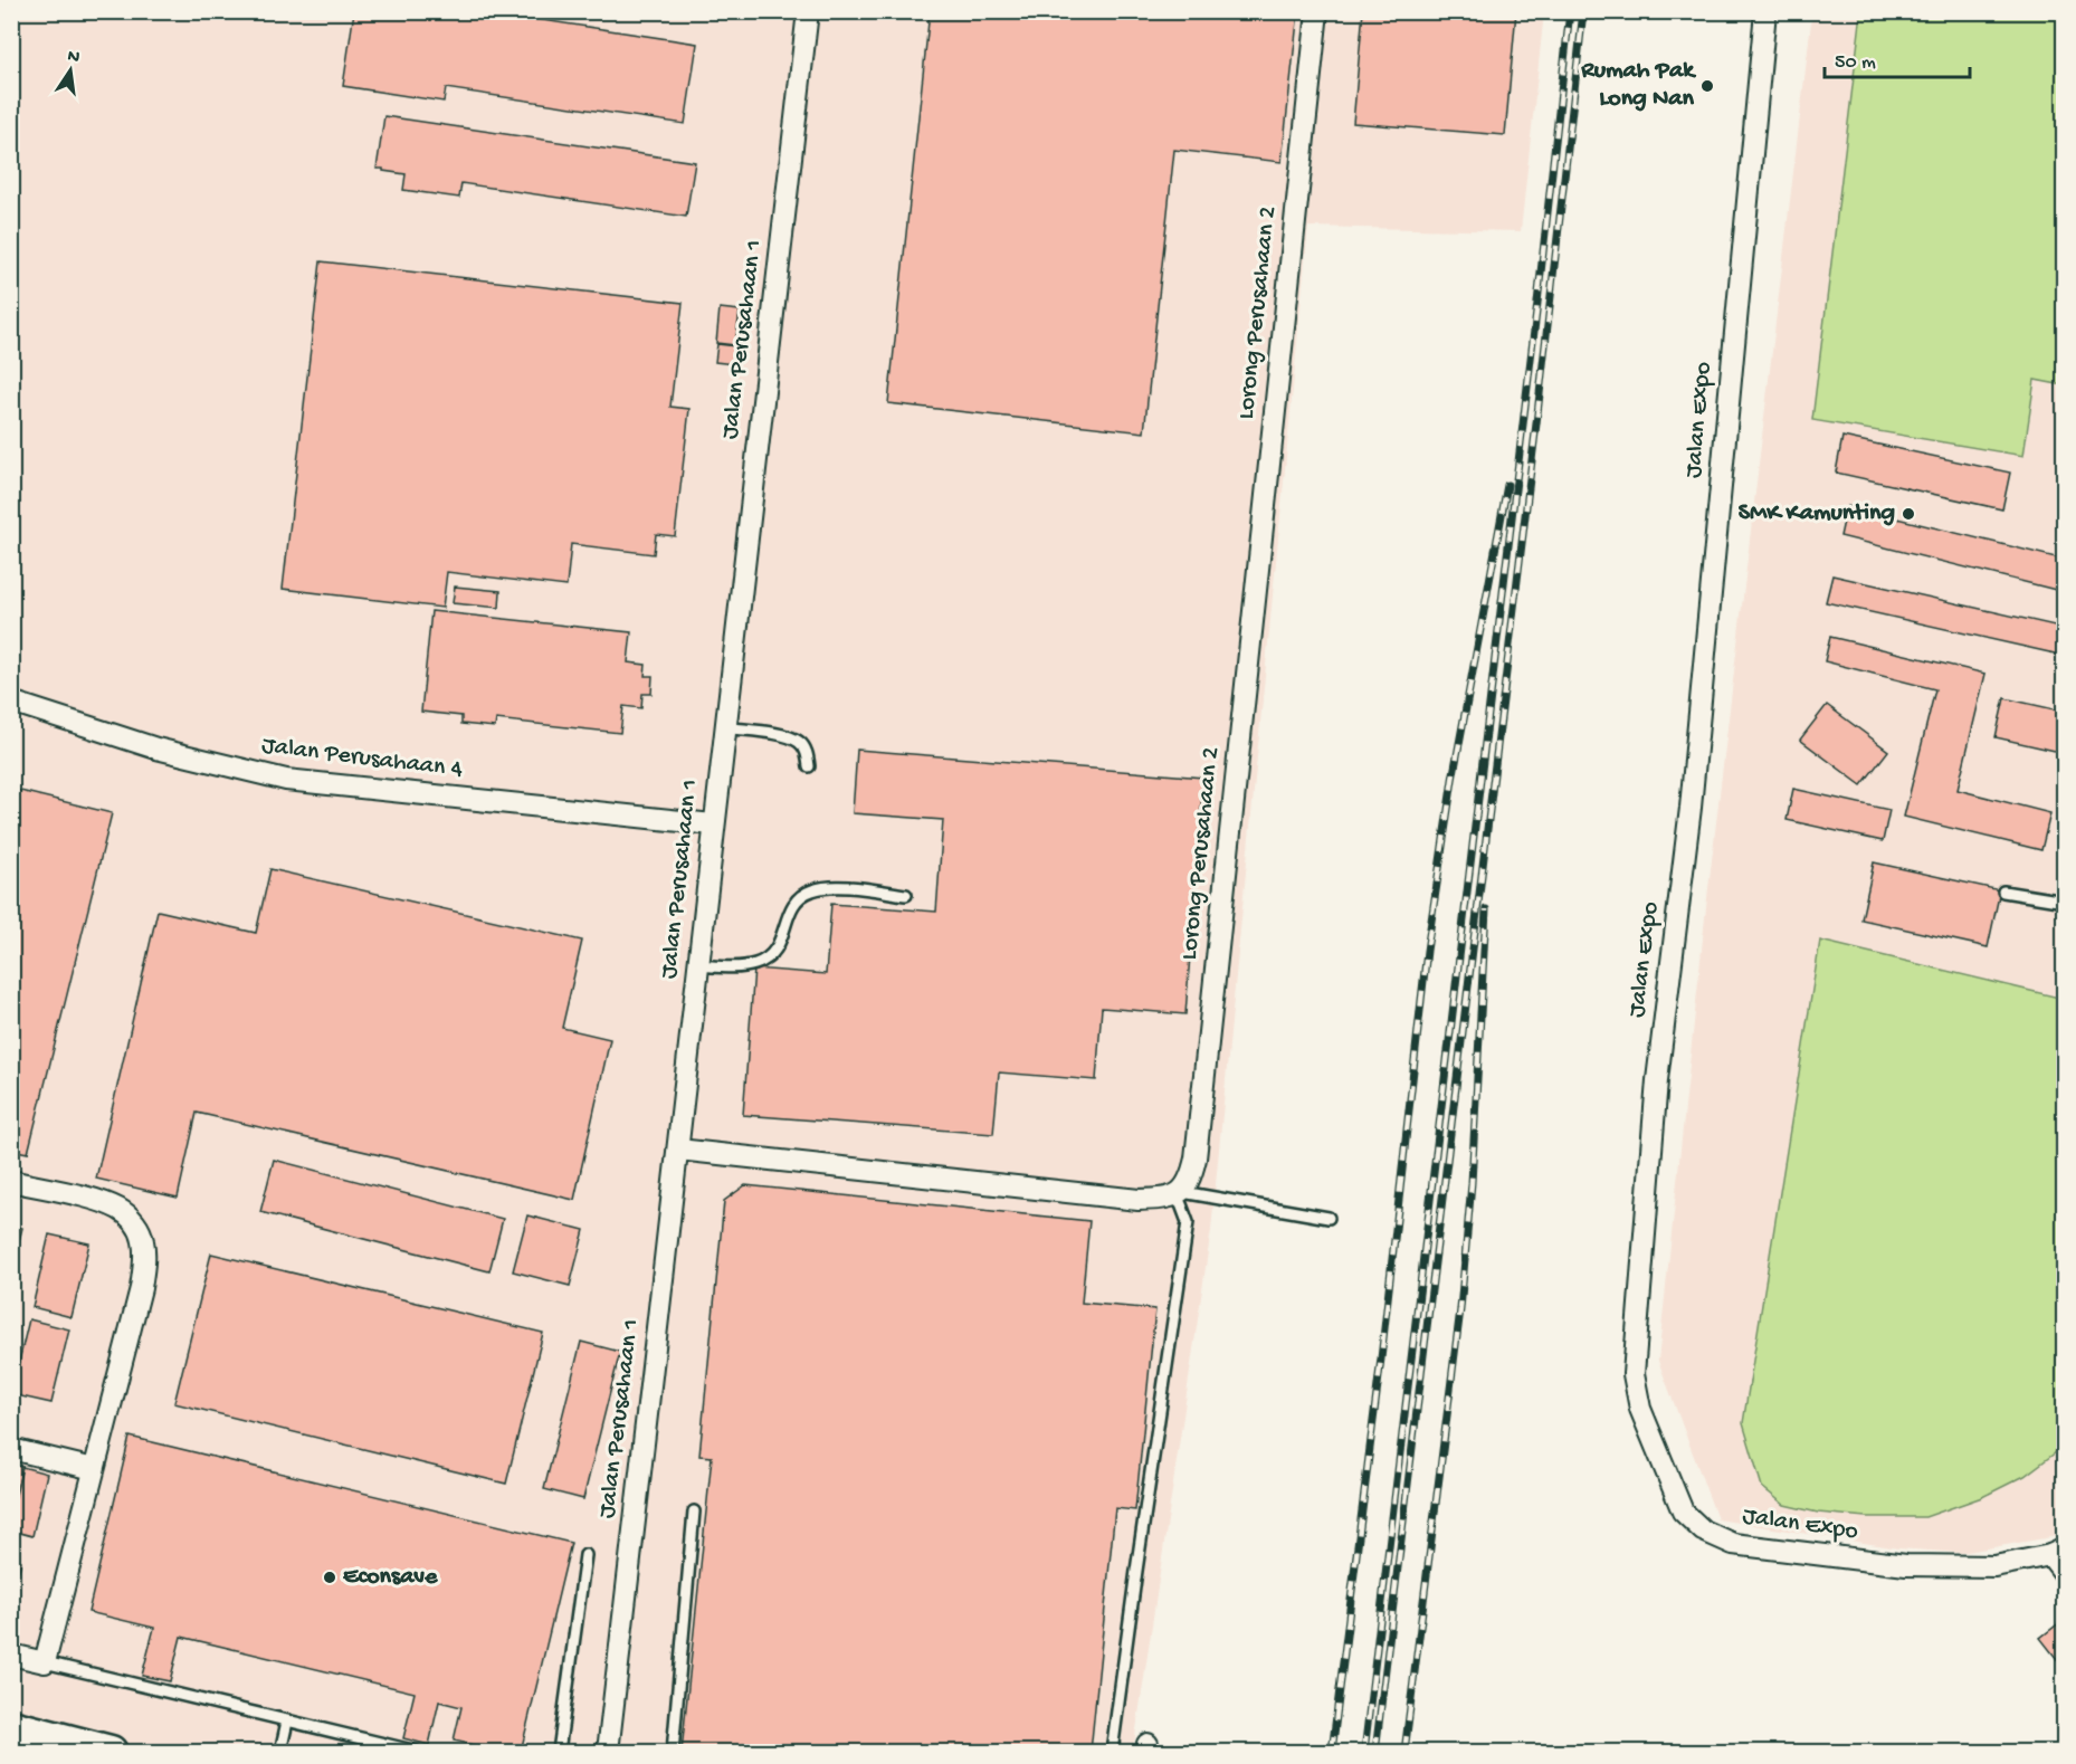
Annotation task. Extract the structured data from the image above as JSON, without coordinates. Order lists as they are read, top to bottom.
{
  "streets": {
    "street": [
      "Lorong Perusahaan 2",
      "Jalan Perusahaan 1",
      "Jalan Expo",
      "Jalan Perusahaan 4"
    ]
  },
  "crossings": [
    ["Jalan Perusahaan 1", "Jalan Perusahaan 4"]
  ],
  "places": ["Rumah Pak Long Nan", "SMK Kamunting", "Econsave"],
  "scale_bar": "50 m",
  "north": "top"
}
